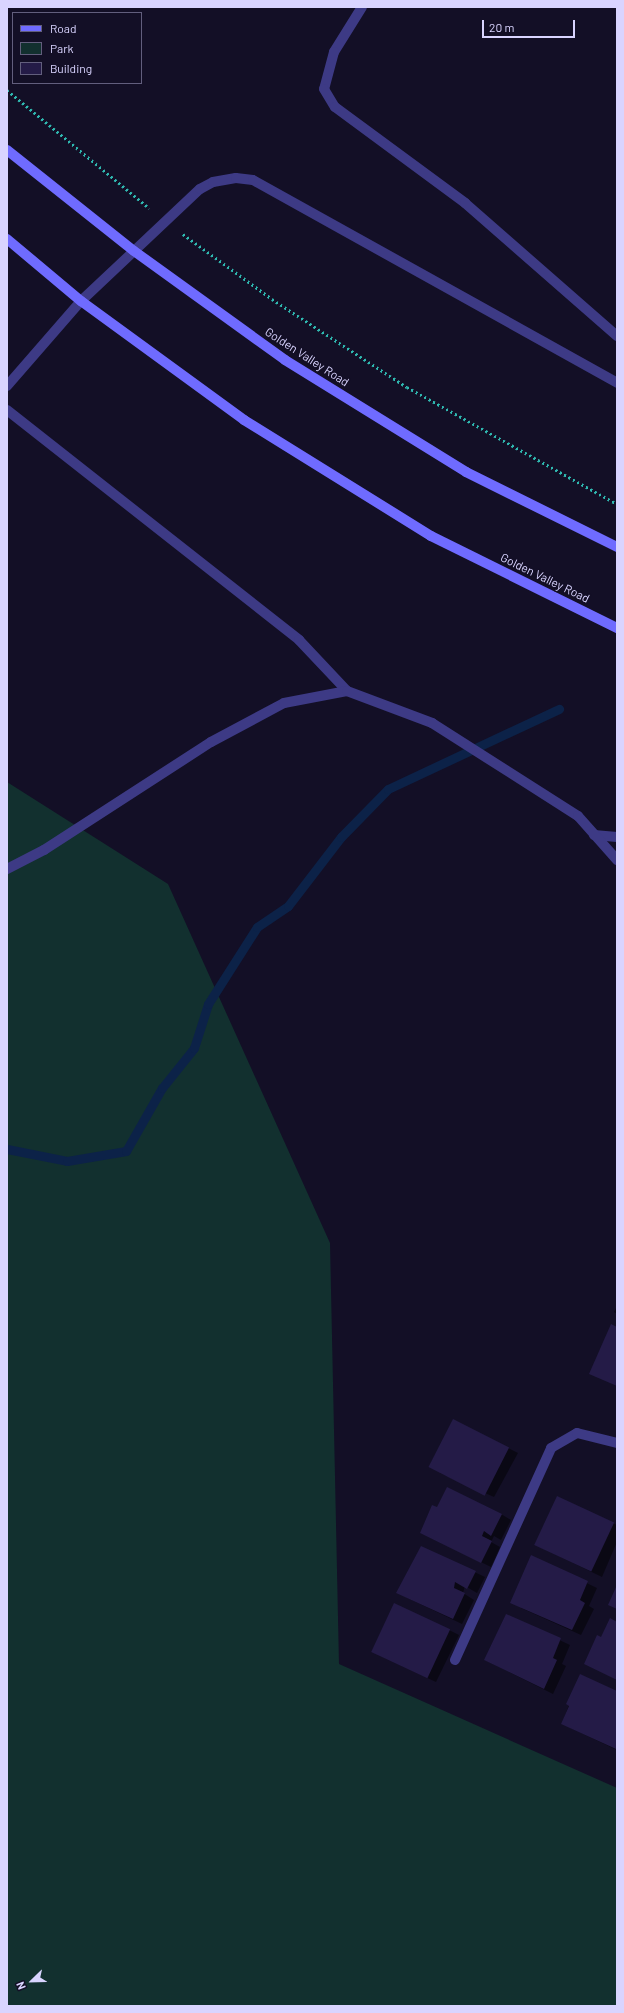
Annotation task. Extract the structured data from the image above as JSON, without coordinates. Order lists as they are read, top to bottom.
{
  "streets": {
    "main road": ["Golden Valley Road"]
  },
  "legend": ["Road", "Park", "Building"],
  "scale_bar": "20 m",
  "north": "bottom left"
}
